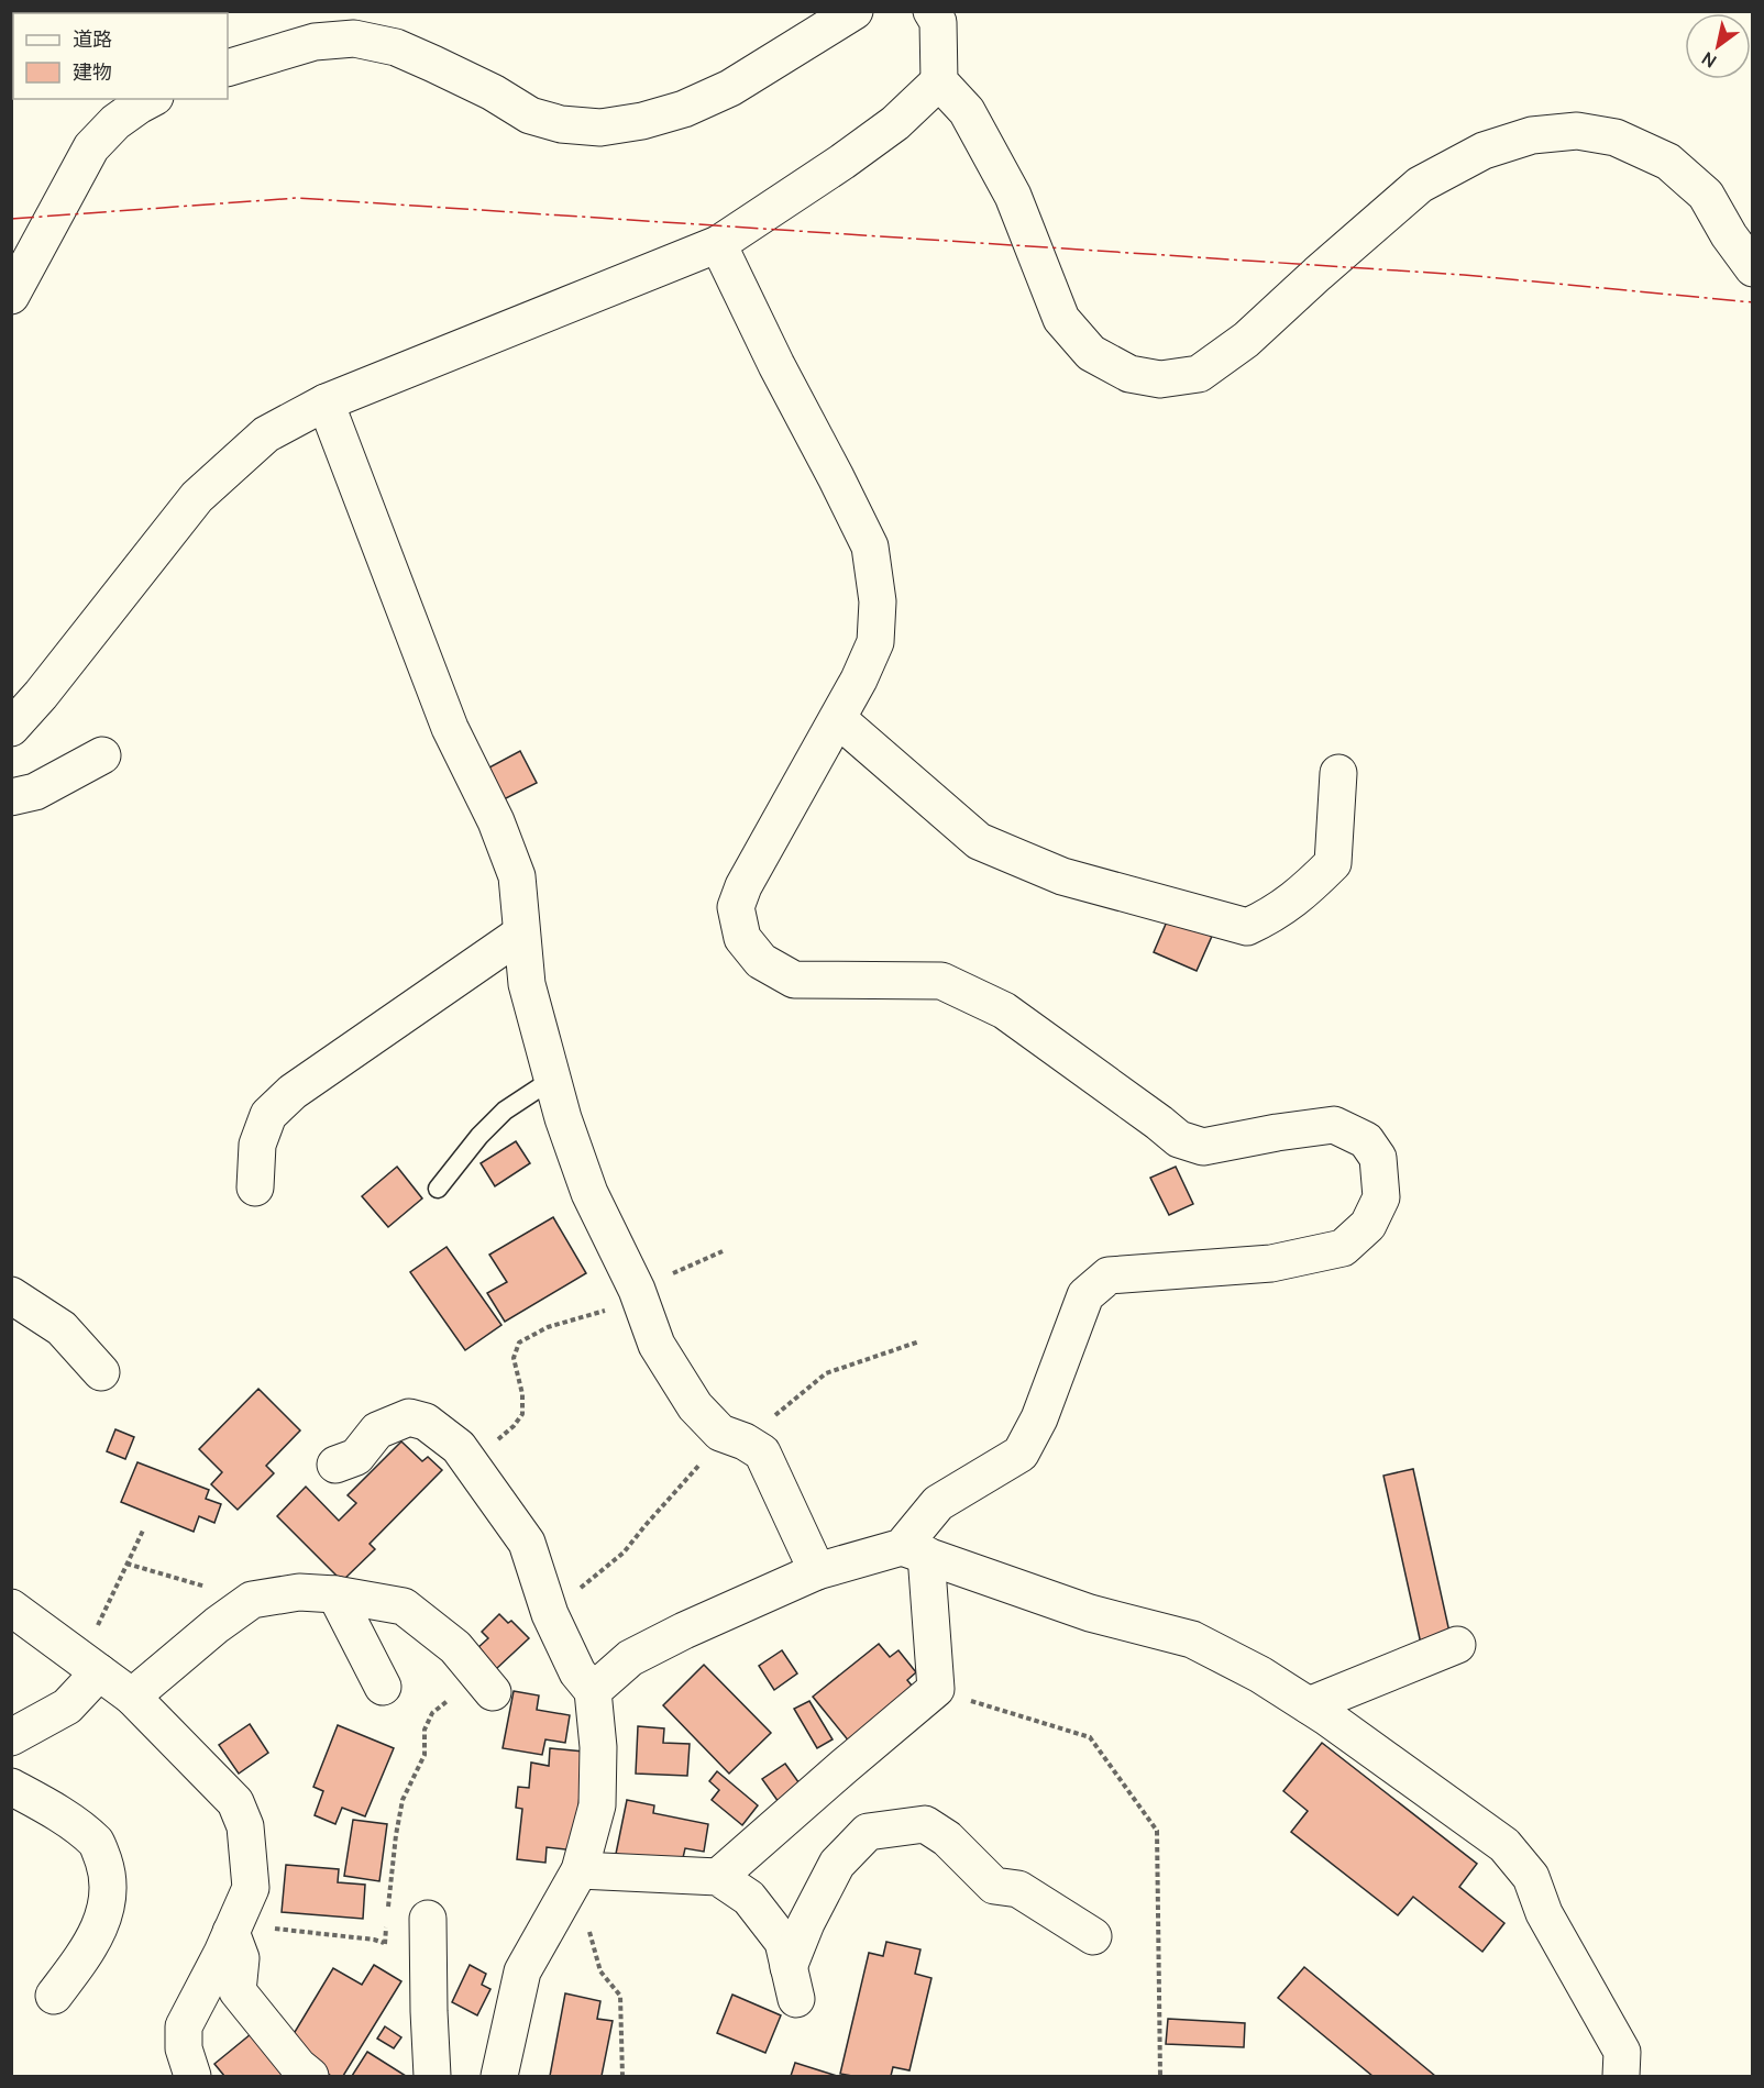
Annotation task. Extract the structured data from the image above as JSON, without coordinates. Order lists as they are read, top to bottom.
{
  "legend": ["道路", "建物"],
  "north": "bottom left"
}
